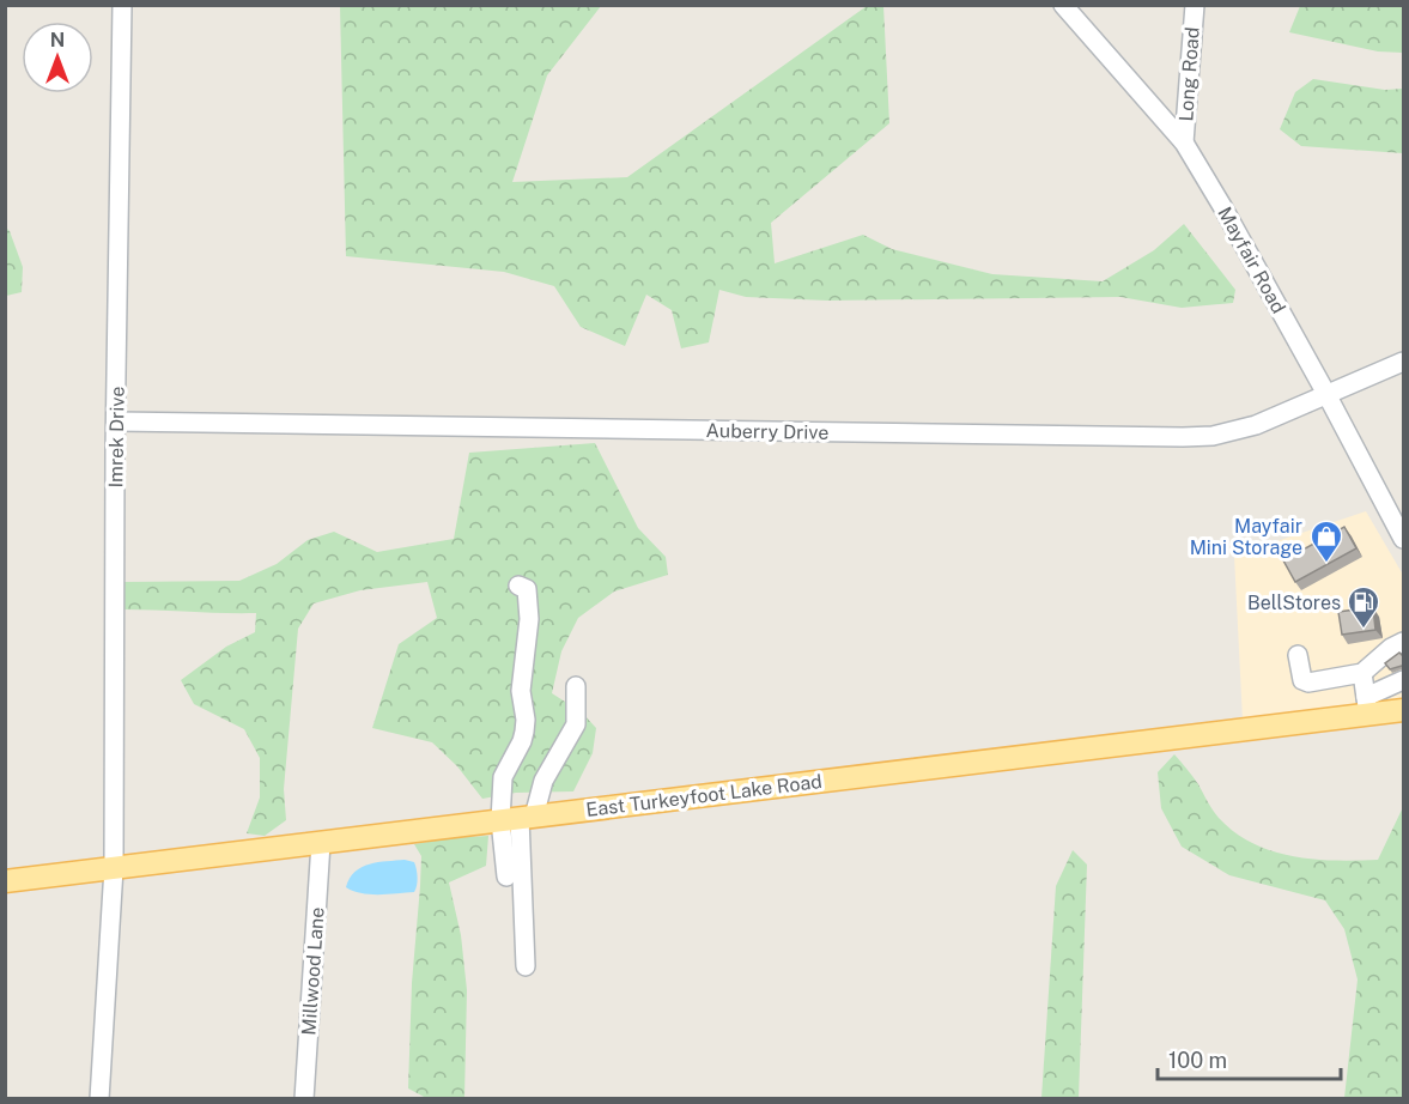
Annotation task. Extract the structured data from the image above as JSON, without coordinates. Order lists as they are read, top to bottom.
{
  "streets": {
    "main road": ["East Turkeyfoot Lake Road"],
    "street": [
      "Long Road",
      "Mayfair Road",
      "Auberry Drive",
      "Imrek Drive",
      "Millwood Lane"
    ]
  },
  "crossings": [
    ["Long Road", "Mayfair Road"],
    ["Mayfair Road", "Auberry Drive"],
    ["Auberry Drive", "Imrek Drive"],
    ["Imrek Drive", "East Turkeyfoot Lake Road"],
    ["East Turkeyfoot Lake Road", "Millwood Lane"]
  ],
  "places": {
    "shop": ["Mayfair Mini Storage"],
    "fuel station": ["BellStores"]
  },
  "scale_bar": "100 m",
  "north": "top"
}
